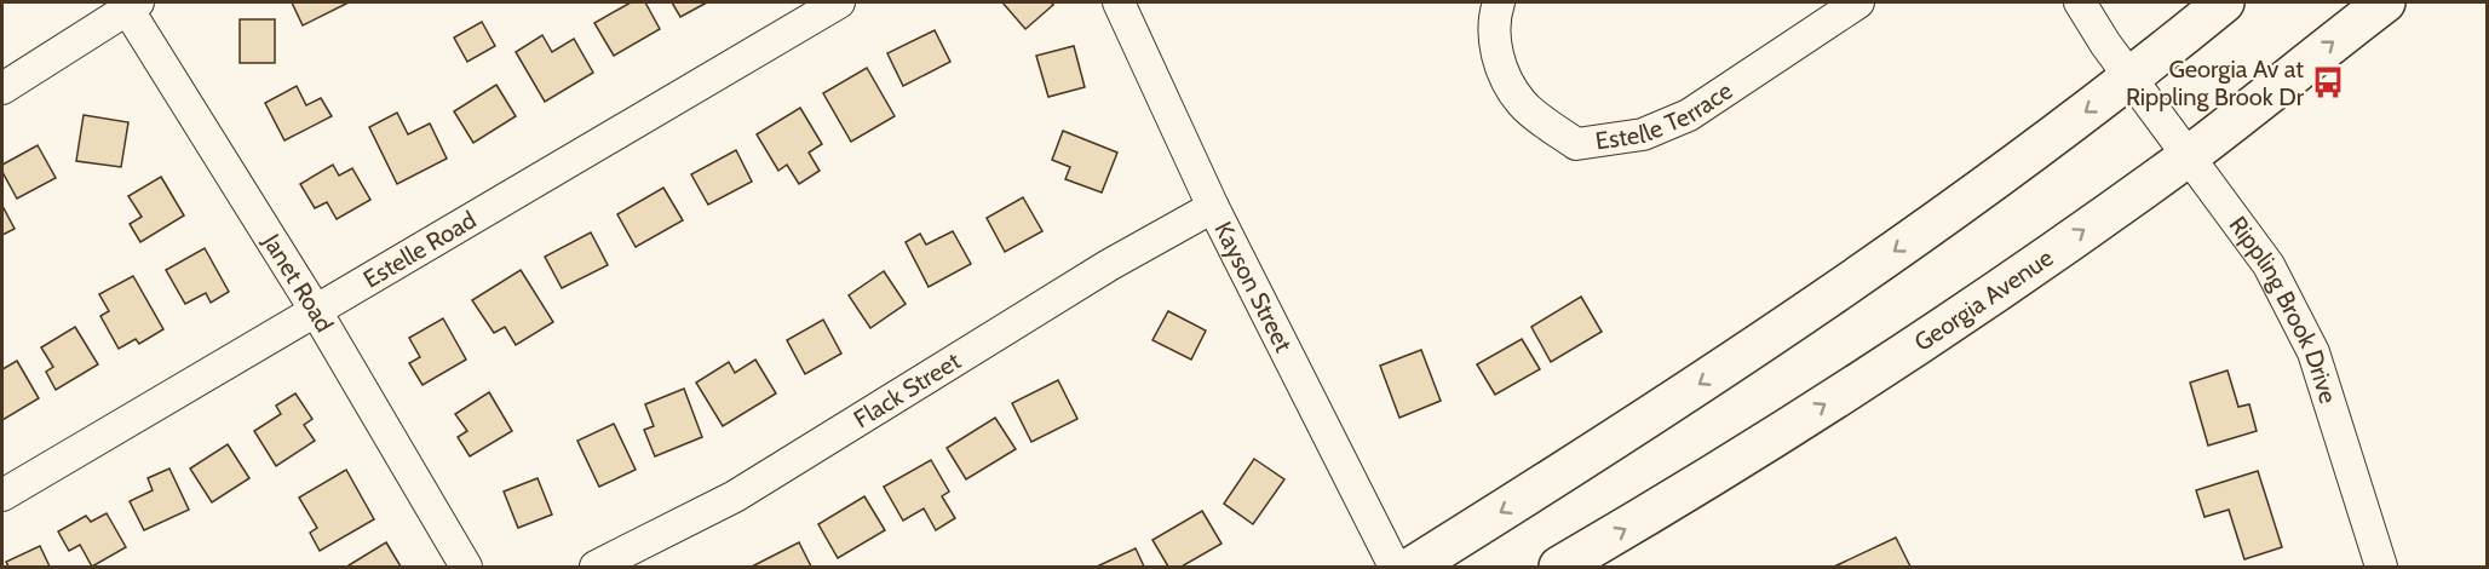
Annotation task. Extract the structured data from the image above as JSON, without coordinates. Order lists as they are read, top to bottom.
{
  "streets": {
    "main road": ["Georgia Avenue"],
    "street": [
      "Estelle Terrace",
      "Estelle Road",
      "Janet Road",
      "Kayson Street",
      "Rippling Brook Drive",
      "Flack Street"
    ]
  },
  "crossings": [
    ["Estelle Road", "Janet Road"],
    ["Kayson Street", "Flack Street"],
    ["Georgia Avenue", "Rippling Brook Drive"]
  ],
  "places": {
    "bus stop": ["Georgia Av at Rippling Brook Dr"]
  }
}
